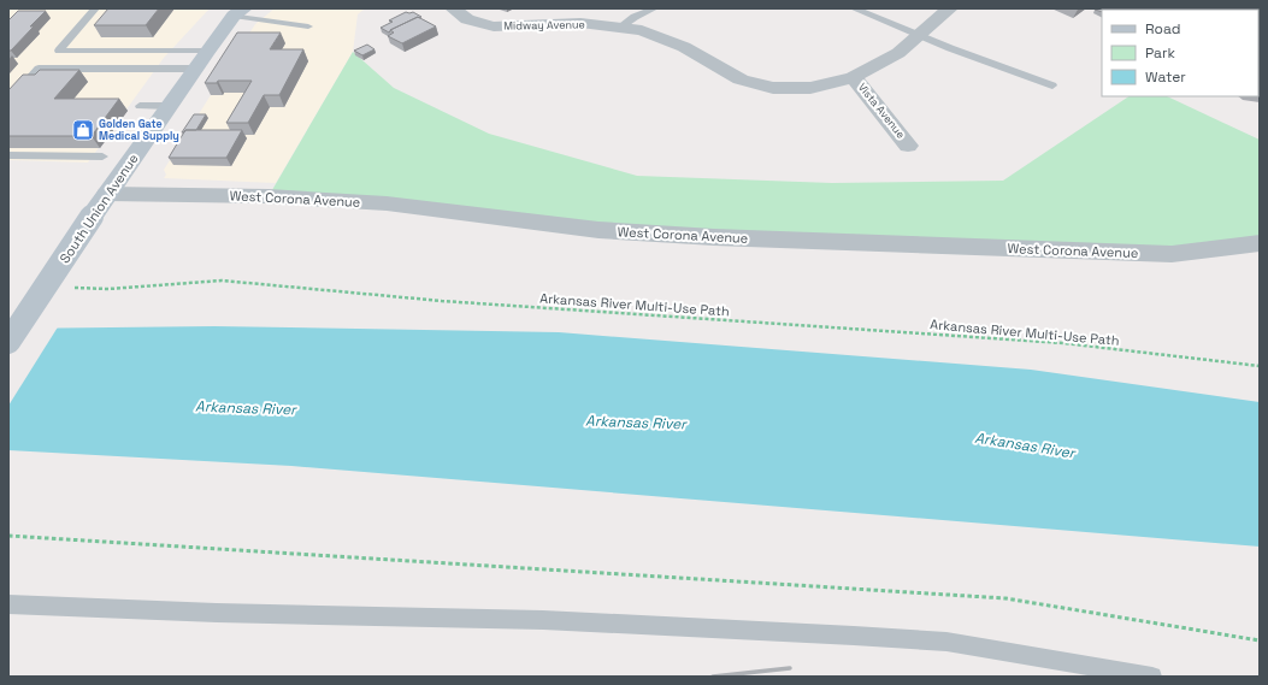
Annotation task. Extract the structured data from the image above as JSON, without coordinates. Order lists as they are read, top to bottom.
{
  "streets": {
    "street": [
      "Midway Avenue",
      "Vista Avenue",
      "West Corona Avenue",
      "South Union Avenue"
    ],
    "path": ["Arkansas River Multi-Use Path"]
  },
  "crossings": [
    ["Midway Avenue", "Vista Avenue"],
    ["West Corona Avenue", "South Union Avenue"]
  ],
  "water": ["Arkansas River"],
  "places": {
    "shop": ["Golden Gate Medical Supply"]
  },
  "legend": ["Road", "Park", "Water"]
}
